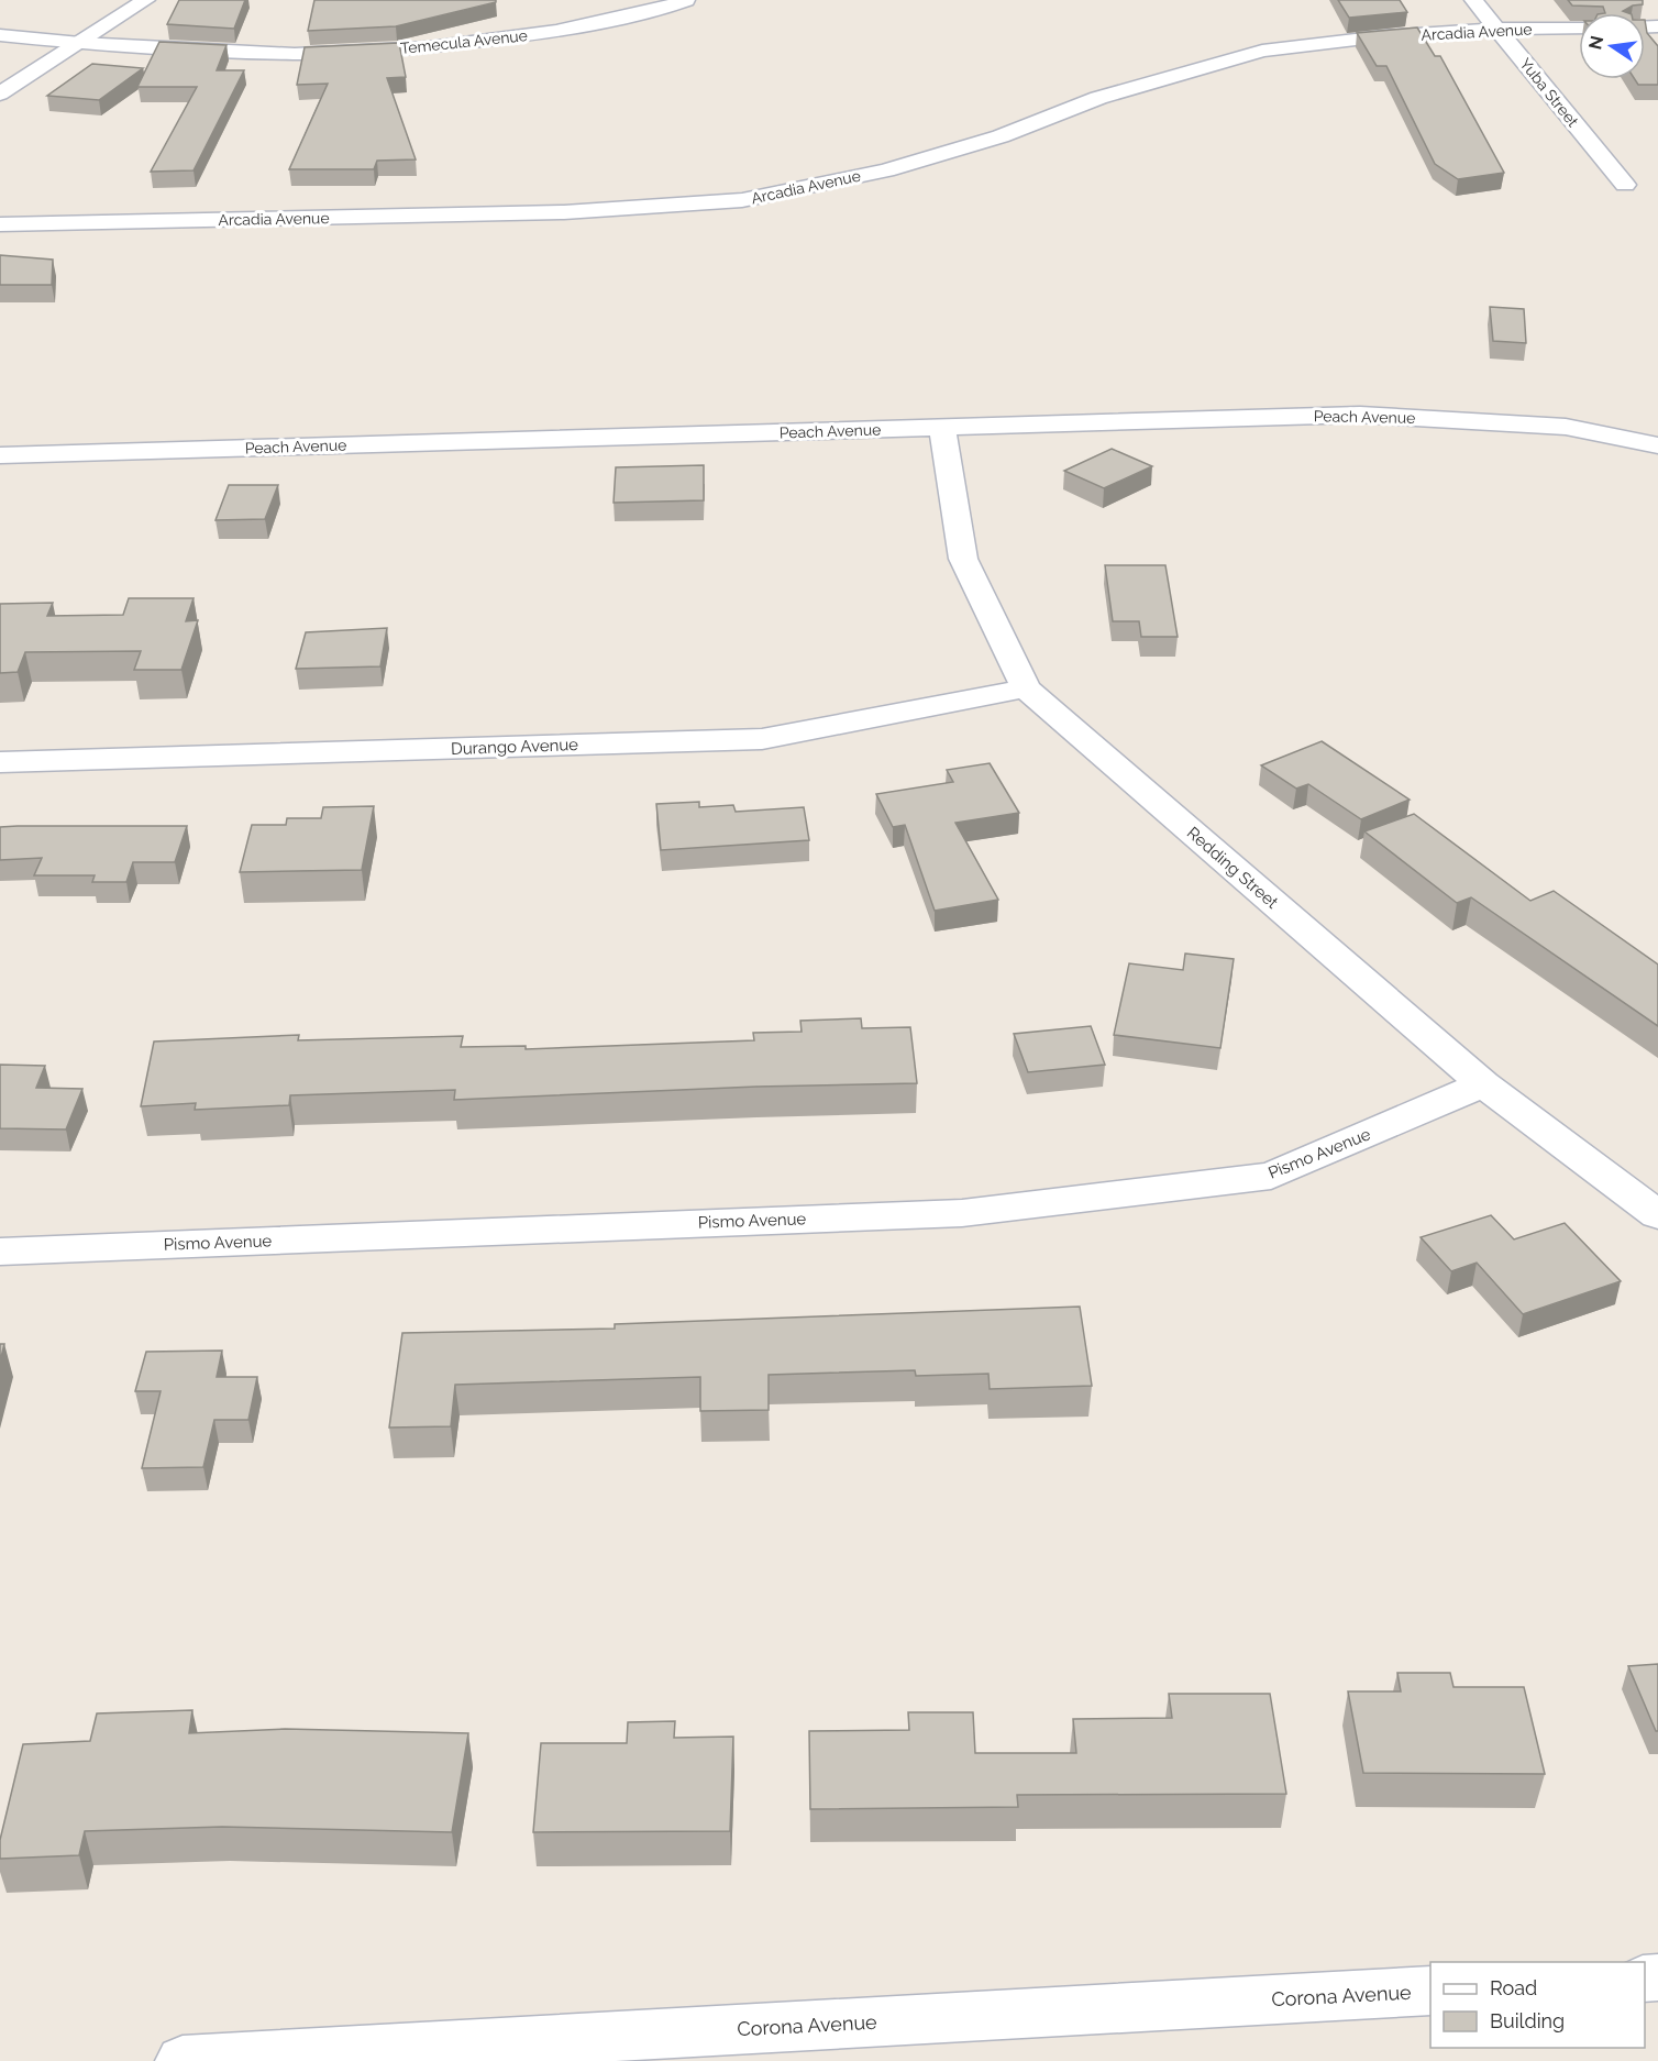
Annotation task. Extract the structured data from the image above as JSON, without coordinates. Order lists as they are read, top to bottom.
{
  "streets": {
    "street": [
      "Arcadia Avenue",
      "Temecula Avenue",
      "Yuba Street",
      "Peach Avenue",
      "Durango Avenue",
      "Redding Street",
      "Pismo Avenue",
      "Corona Avenue"
    ]
  },
  "crossings": [
    ["Arcadia Avenue", "Yuba Street"],
    ["Peach Avenue", "Redding Street"],
    ["Durango Avenue", "Redding Street"],
    ["Redding Street", "Pismo Avenue"]
  ],
  "legend": ["Road", "Building"],
  "north": "left"
}
